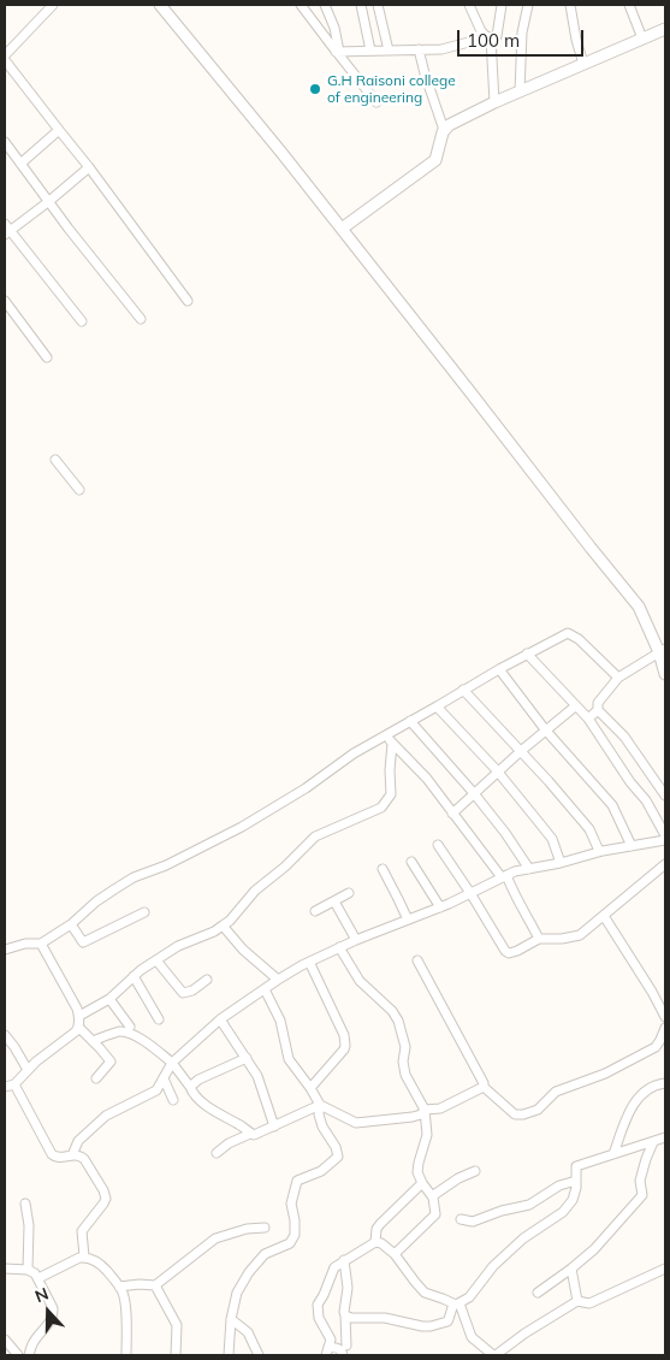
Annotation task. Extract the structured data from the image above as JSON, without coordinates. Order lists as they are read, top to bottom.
{
  "places": ["G.H Raisoni college of engineering"],
  "scale_bar": "100 m",
  "north": "top"
}
